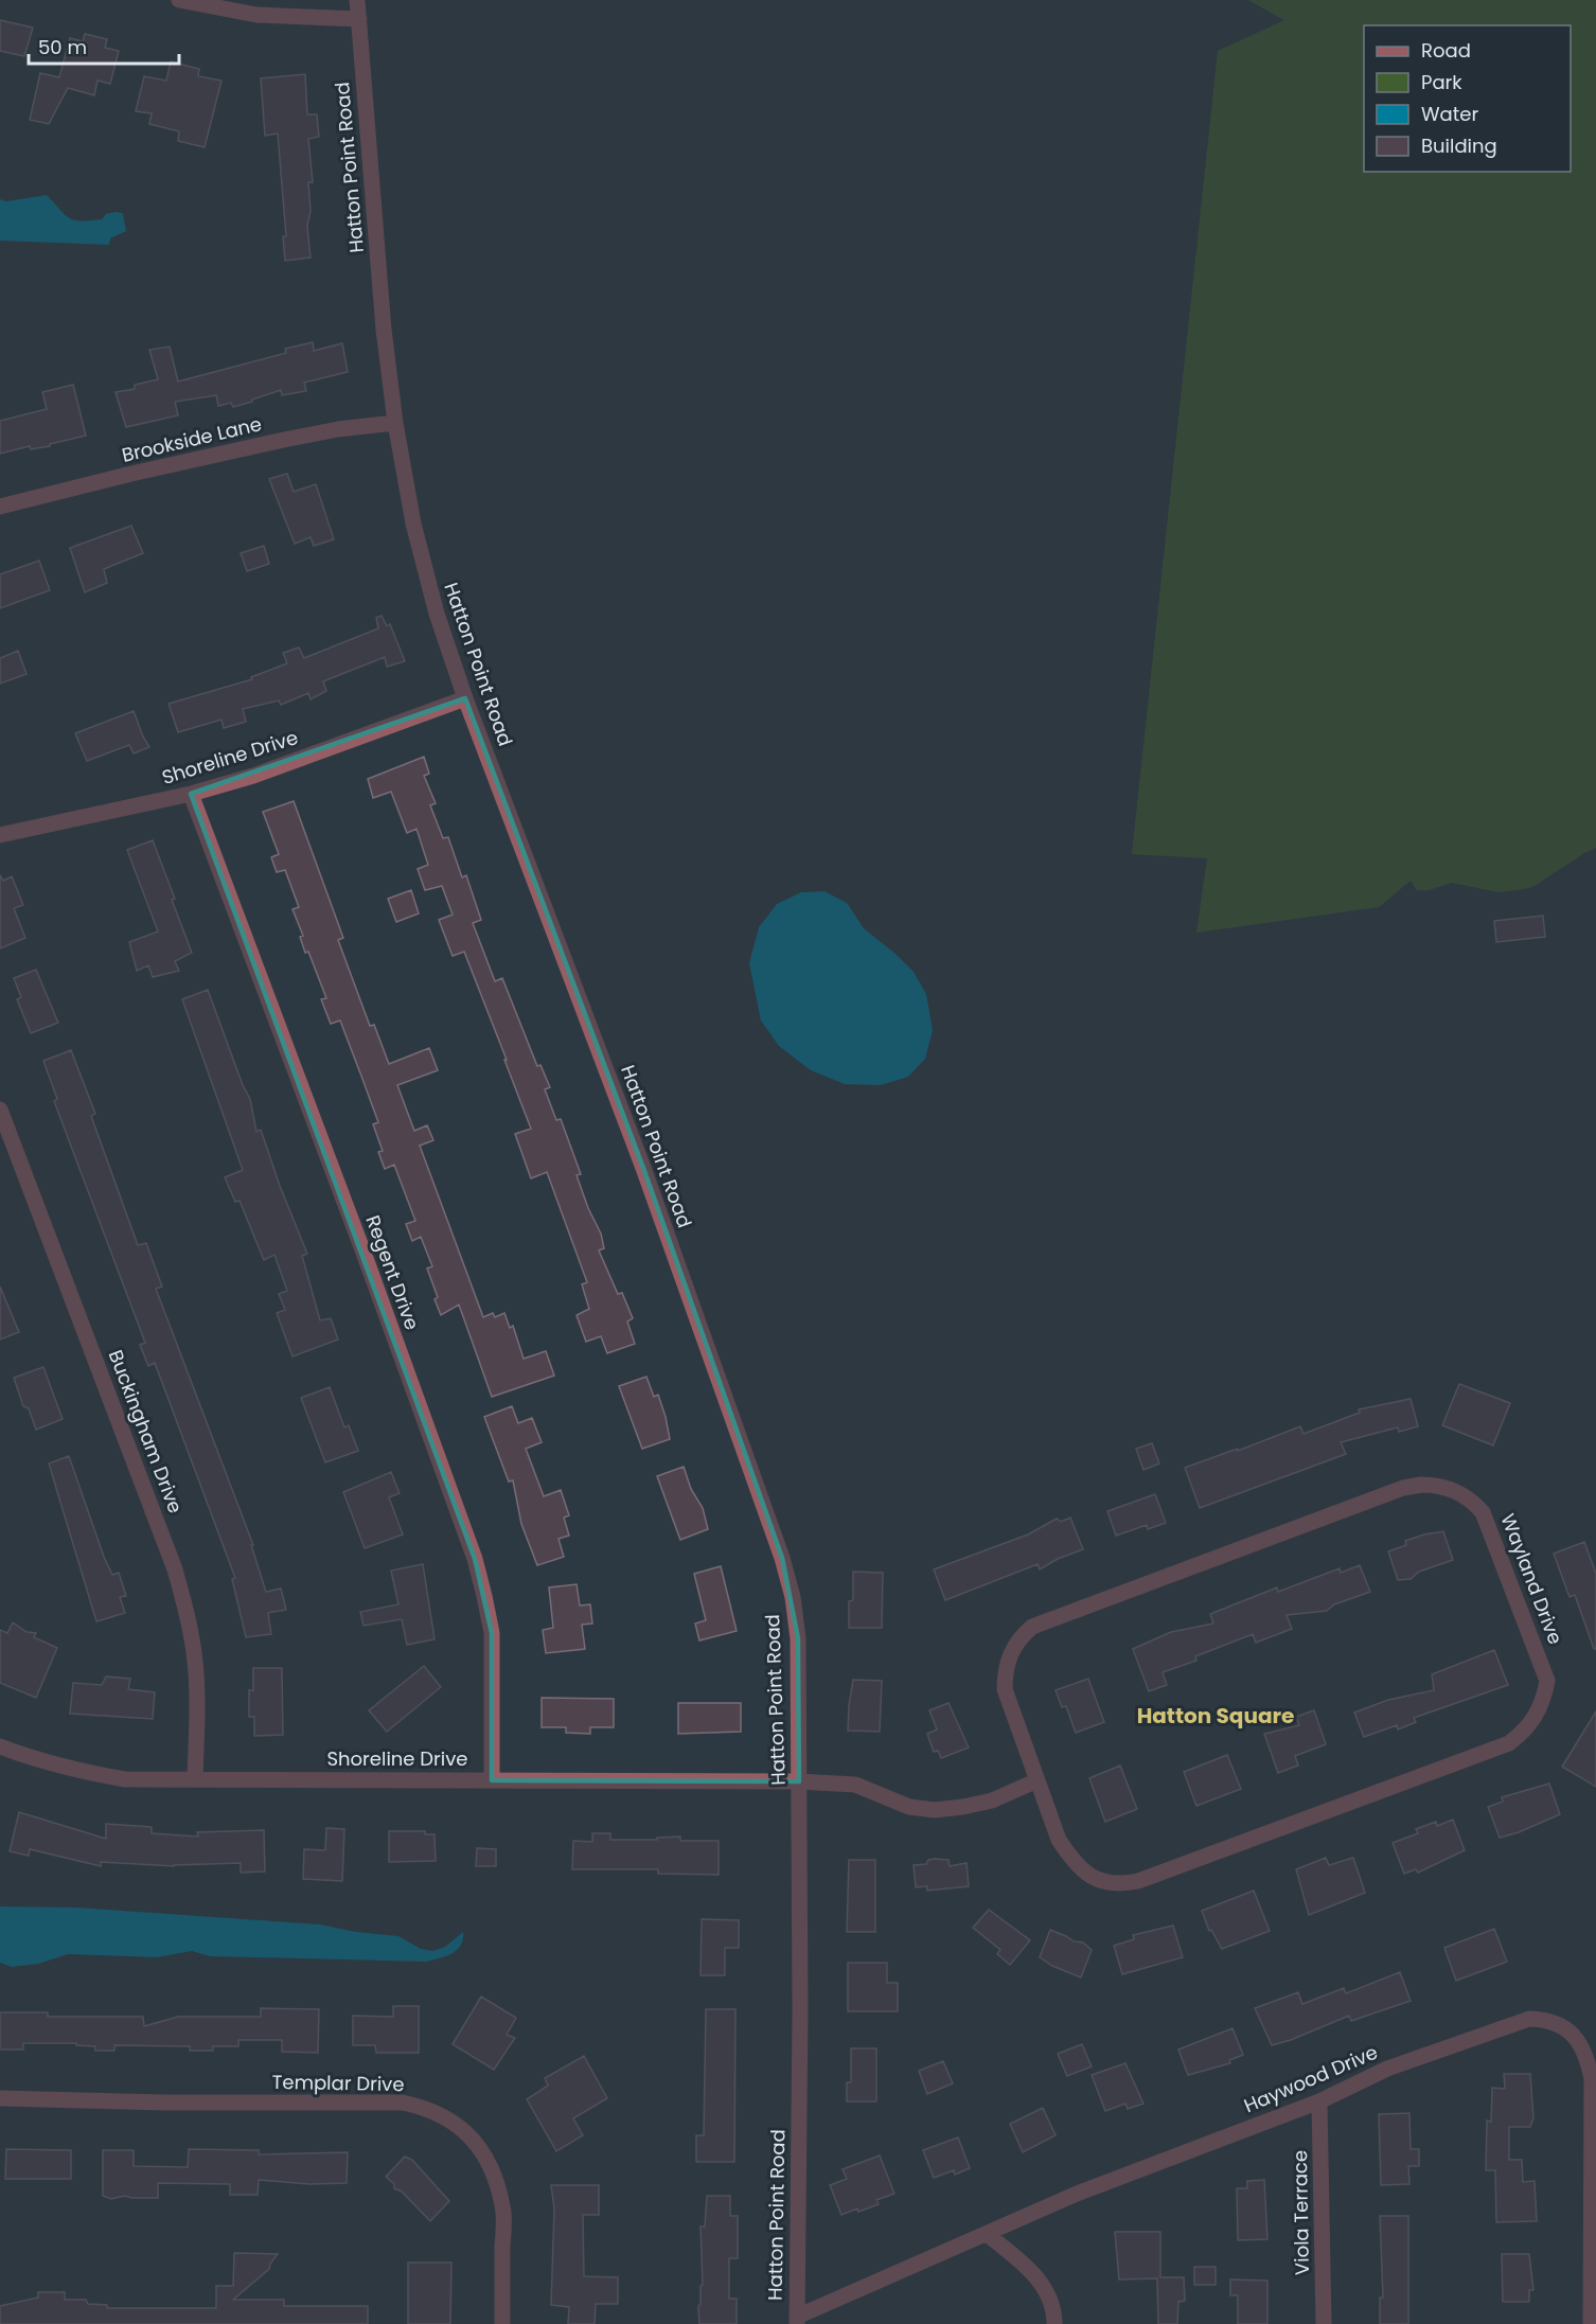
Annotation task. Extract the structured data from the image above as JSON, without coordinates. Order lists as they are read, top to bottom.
{
  "streets": {
    "street": [
      "Hatton Point Road",
      "Brookside Lane",
      "Shoreline Drive",
      "Regent Drive",
      "Buckingham Drive",
      "Wayland Drive",
      "Haywood Drive",
      "Templar Drive",
      "Viola Terrace"
    ]
  },
  "crossings": [
    ["Hatton Point Road", "Brookside Lane"],
    ["Hatton Point Road", "Shoreline Drive"],
    ["Hatton Point Road", "Haywood Drive"],
    ["Shoreline Drive", "Regent Drive"],
    ["Shoreline Drive", "Buckingham Drive"],
    ["Haywood Drive", "Viola Terrace"]
  ],
  "districts": ["Hatton Square"],
  "legend": [
    "Road",
    "Park",
    "Water",
    "Building"
  ],
  "scale_bar": "50 m"
}
